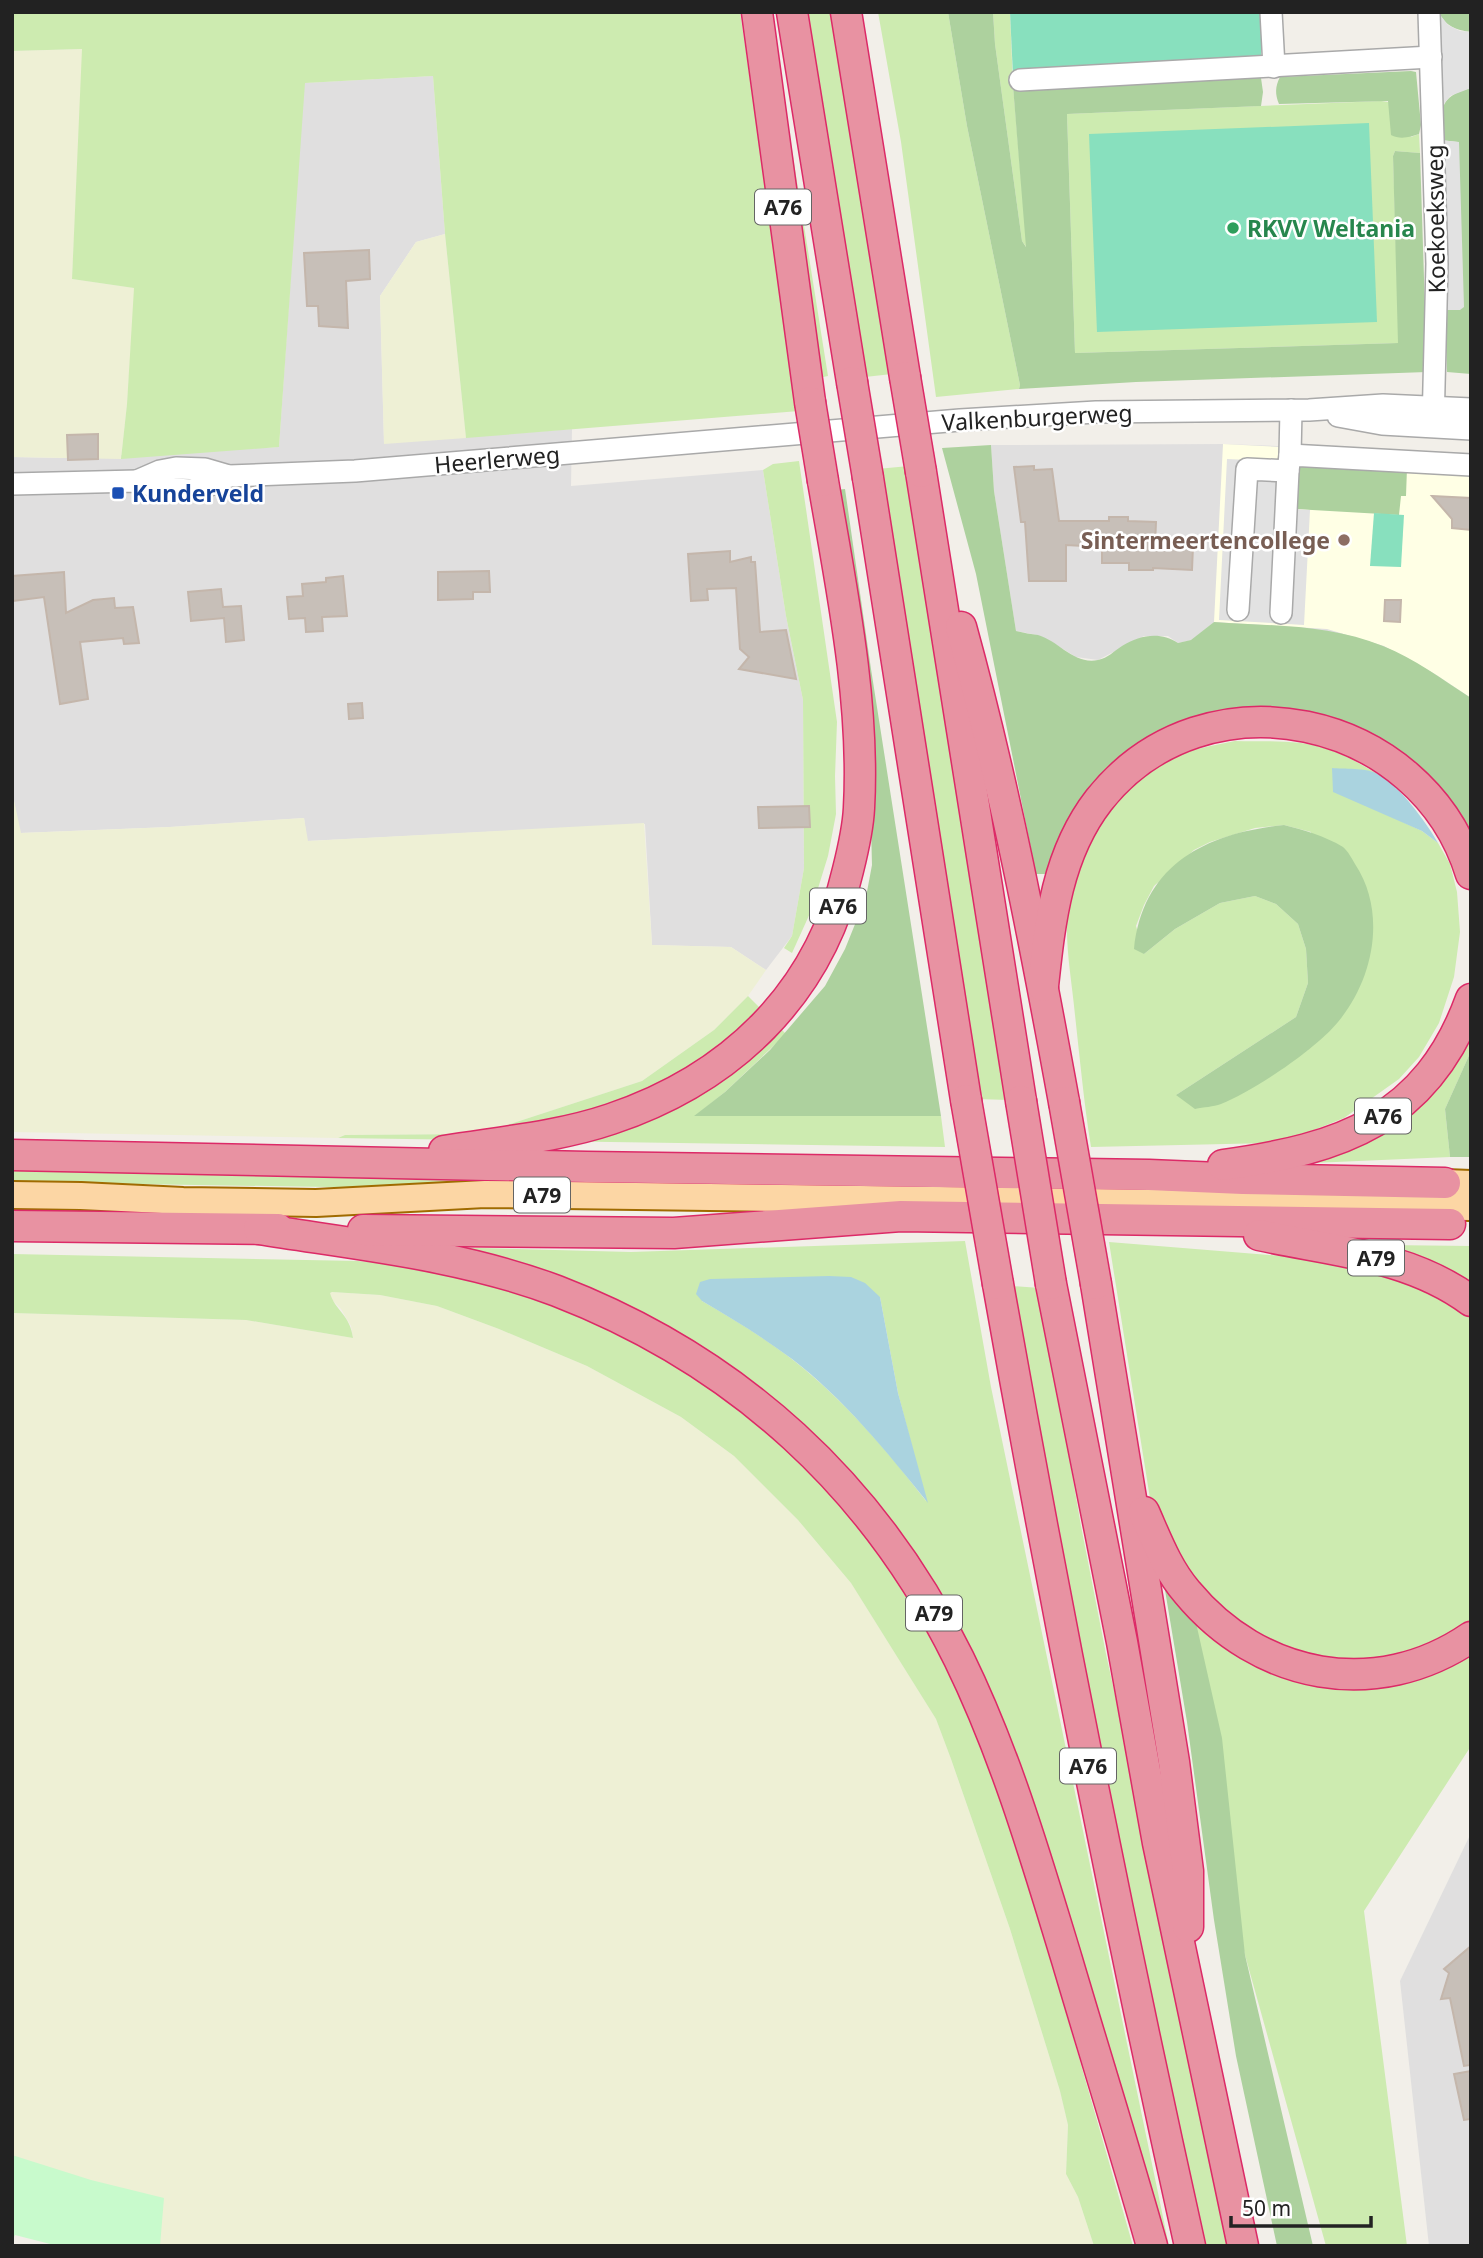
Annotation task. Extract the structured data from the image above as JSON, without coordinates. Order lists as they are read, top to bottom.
{
  "streets": {
    "highway": ["A76", "A79"],
    "street": ["Koekoeksweg", "Valkenburgerweg", "Heerlerweg"]
  },
  "crossings": [
    ["A76", "A79"],
    ["Koekoeksweg", "Valkenburgerweg"],
    ["Valkenburgerweg", "Heerlerweg"]
  ],
  "places": {
    "other": ["RKVV Weltania", "Sintermeertencollege"],
    "transit": ["Kunderveld"]
  },
  "scale_bar": "50 m"
}
